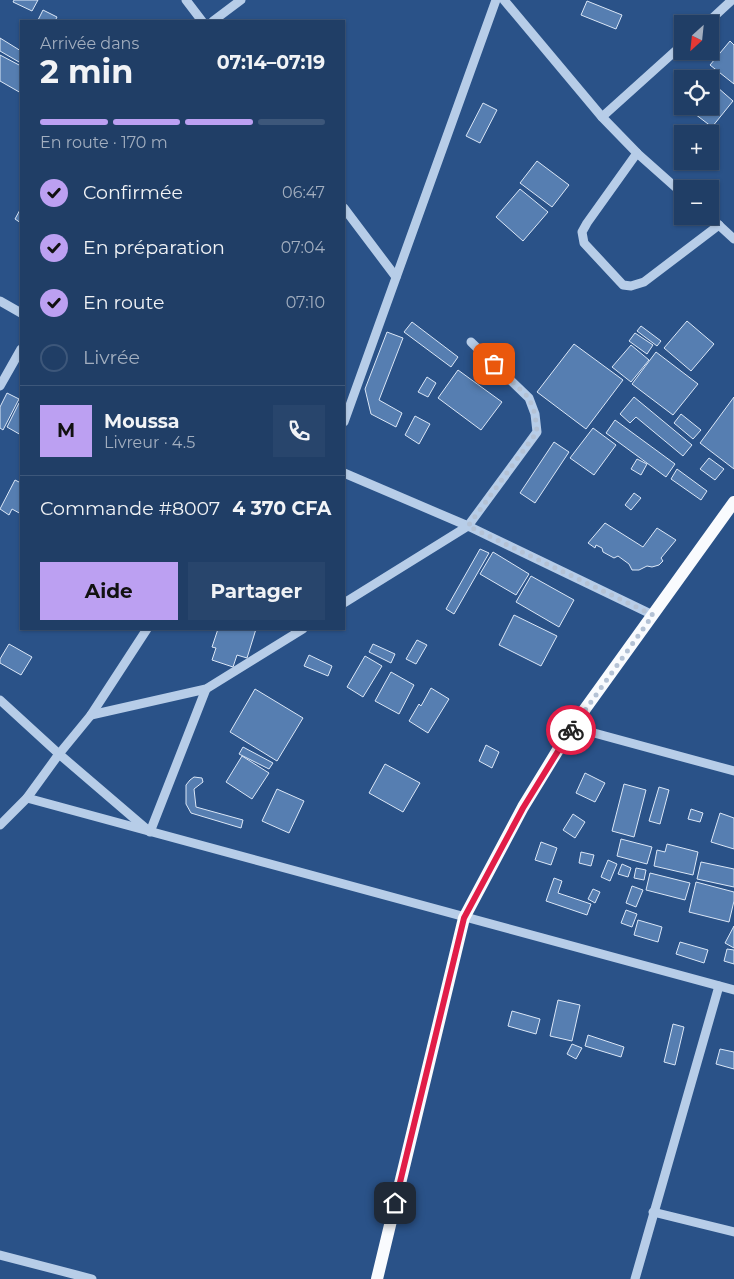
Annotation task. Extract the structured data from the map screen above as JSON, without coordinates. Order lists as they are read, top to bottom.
{
  "north": "bottom left",
  "page": {
    "map_buttons": ["+", "−"],
    "heading": ["2 min", "Arrivée dans", "07:14–07:19"],
    "panel": [
      "Moussa",
      "Livreur · 4.5",
      "Commande #8007",
      "4 370 CFA"
    ],
    "bar": "En route · 170 m",
    "list": [
      ["Confirmée", "06:47"],
      ["En préparation", "07:04"],
      ["En route", "07:10"],
      "Livrée"
    ],
    "round": "M",
    "buttons": ["Aide", "Partager"]
  }
}
